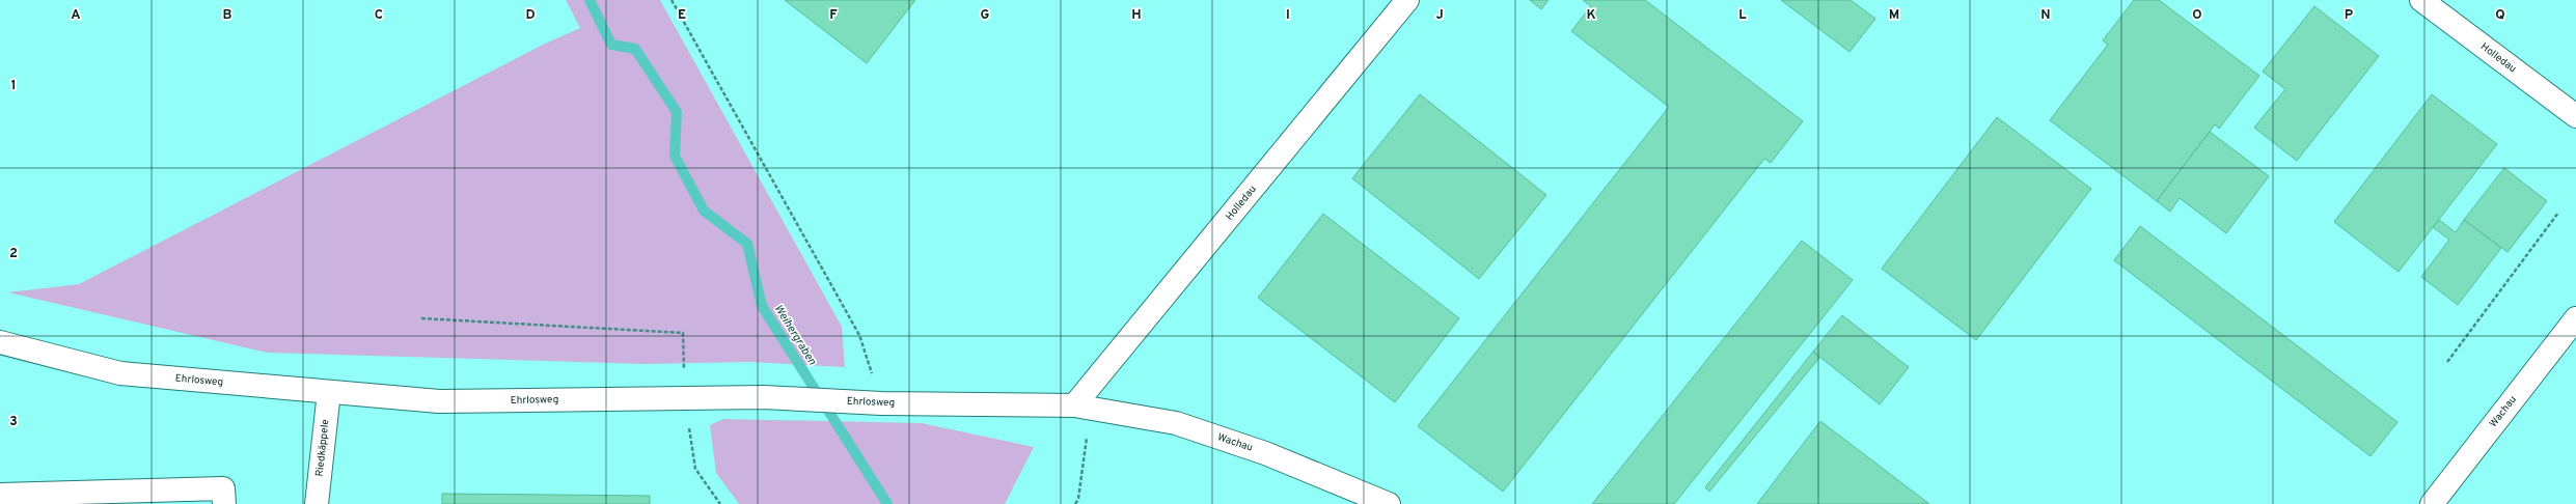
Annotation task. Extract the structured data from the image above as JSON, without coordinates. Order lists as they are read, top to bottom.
{
  "streets": {
    "street": [
      "Holledau",
      "Ehrlosweg",
      "Wachau",
      "Riedkäppele"
    ]
  },
  "crossings": [
    ["Holledau", "Ehrlosweg"],
    ["Holledau", "Wachau"],
    ["Ehrlosweg", "Wachau"],
    ["Ehrlosweg", "Riedkäppele"]
  ],
  "water": ["Weihergraben"],
  "grid": {
    "columns": [
      "A",
      "B",
      "C",
      "D",
      "E",
      "F",
      "G",
      "H",
      "I",
      "J",
      "K",
      "L",
      "M",
      "N",
      "O",
      "P",
      "Q"
    ],
    "rows": ["1", "2", "3"]
  }
}
